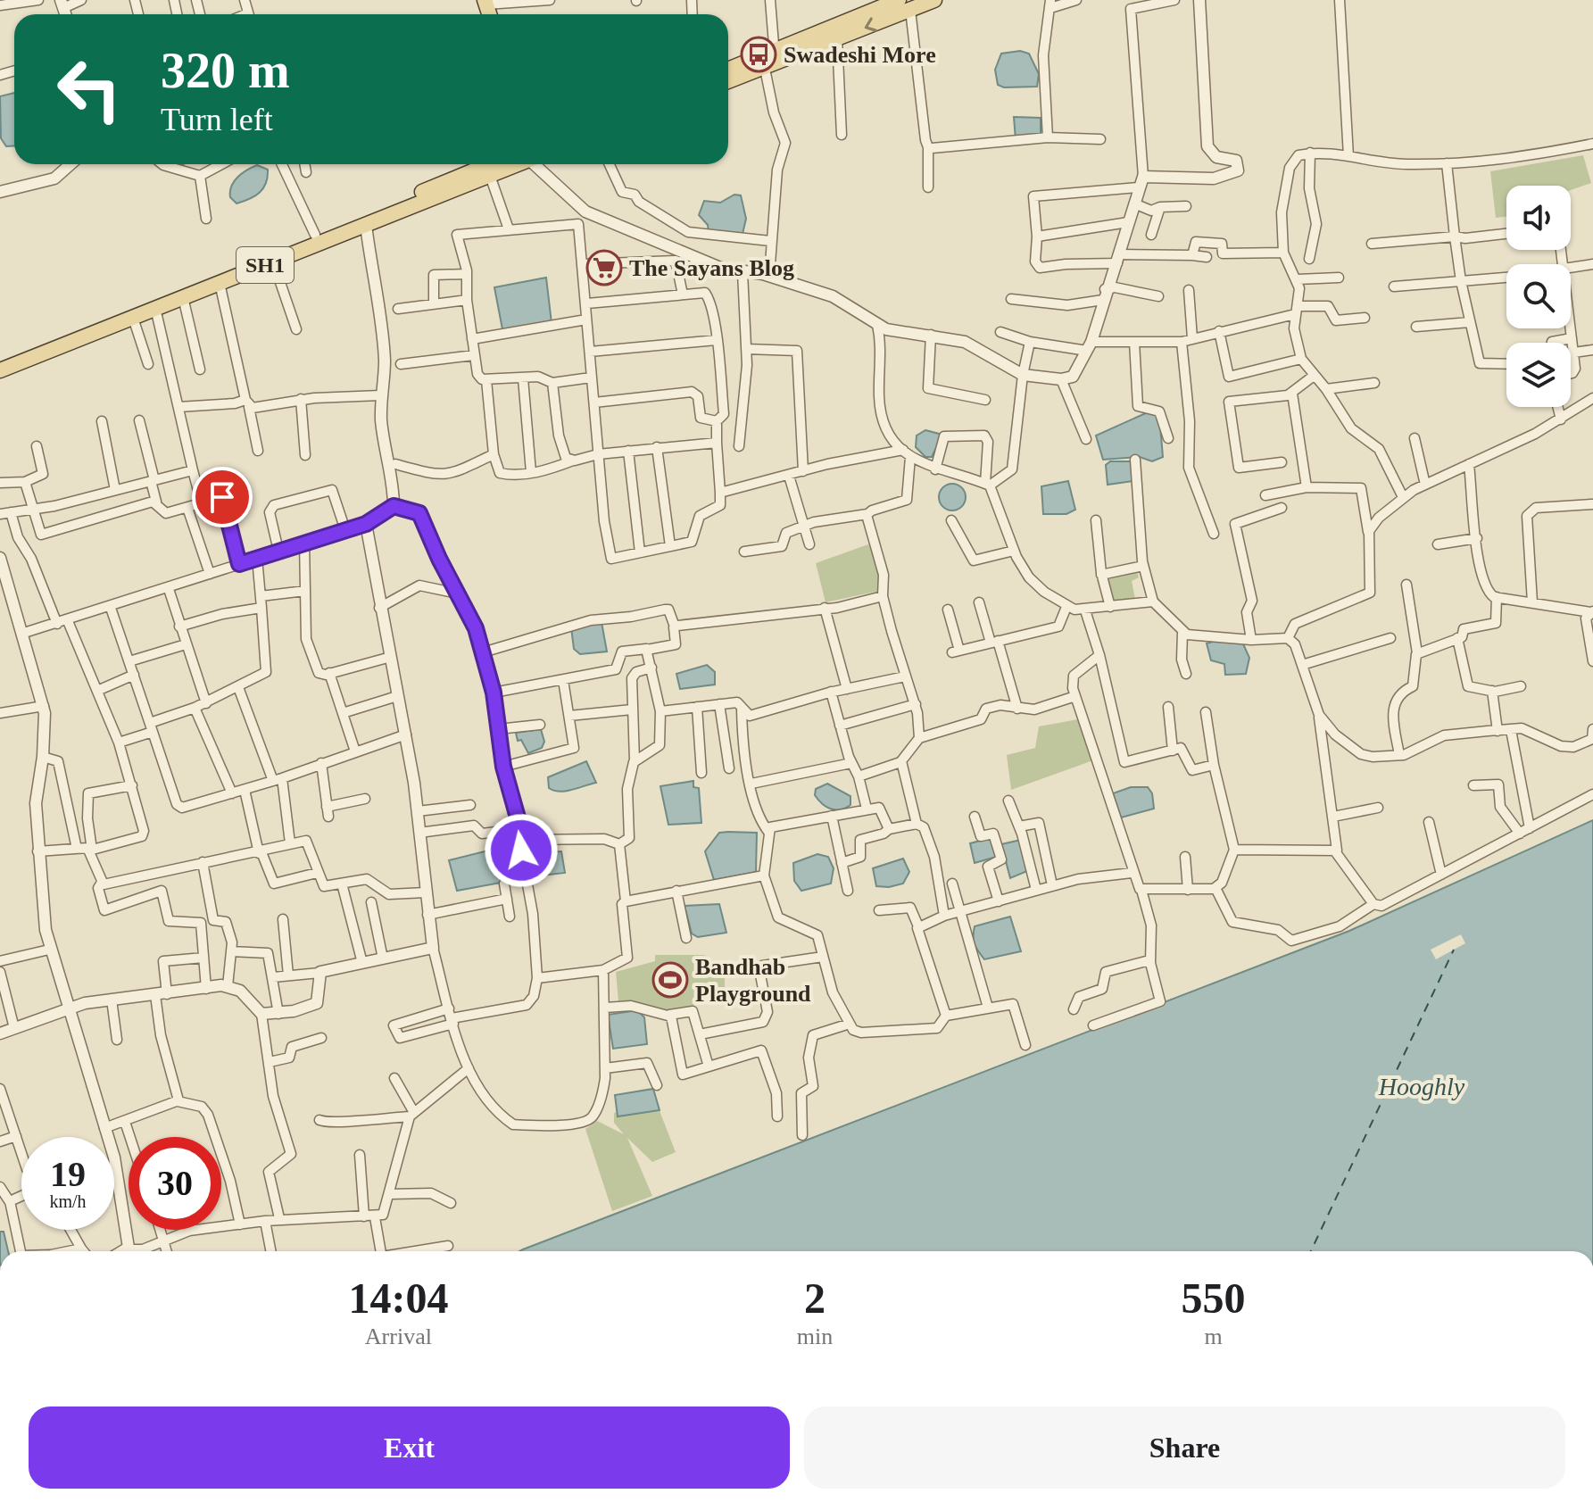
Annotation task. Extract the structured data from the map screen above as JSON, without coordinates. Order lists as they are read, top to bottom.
{
  "streets": {
    "main road": ["SH1"]
  },
  "water": ["Hooghly"],
  "places": {
    "bus stop": ["Swadeshi More"],
    "supermarket": ["The Sayans Blog"],
    "sports": ["Bandhab Playground"]
  },
  "page": {
    "turn": ["320 m", "Turn left"],
    "speed": "19 km/h",
    "limit": "30",
    "eta": [
      "14:04",
      "Arrival",
      "2",
      "min",
      "550",
      "m"
    ],
    "buttons": ["Exit", "Share"]
  }
}
